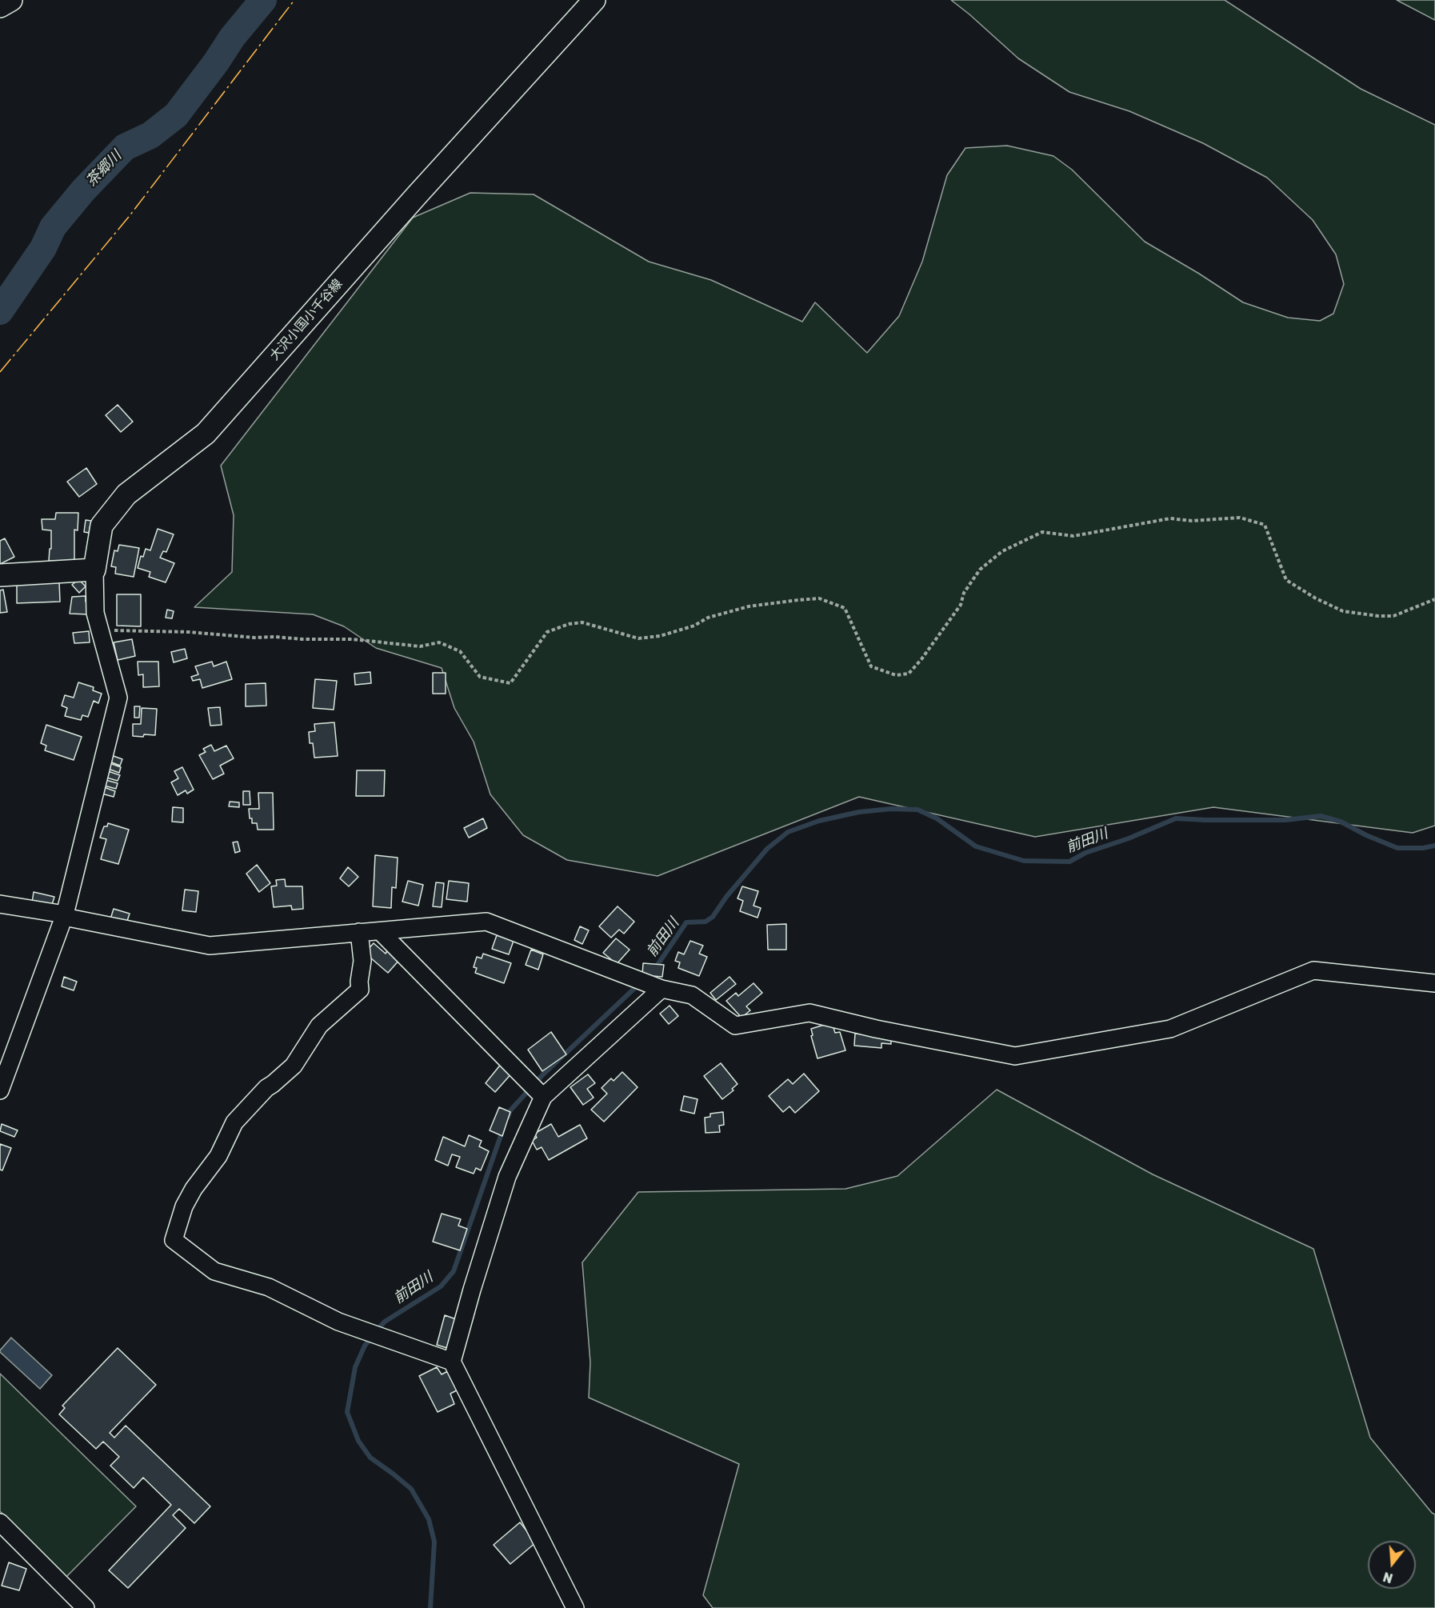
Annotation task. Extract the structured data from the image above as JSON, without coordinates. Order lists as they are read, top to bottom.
{
  "streets": {
    "main road": ["大沢小国小千谷線"]
  },
  "water": ["茶郷川", "前田川"],
  "north": "bottom"
}
